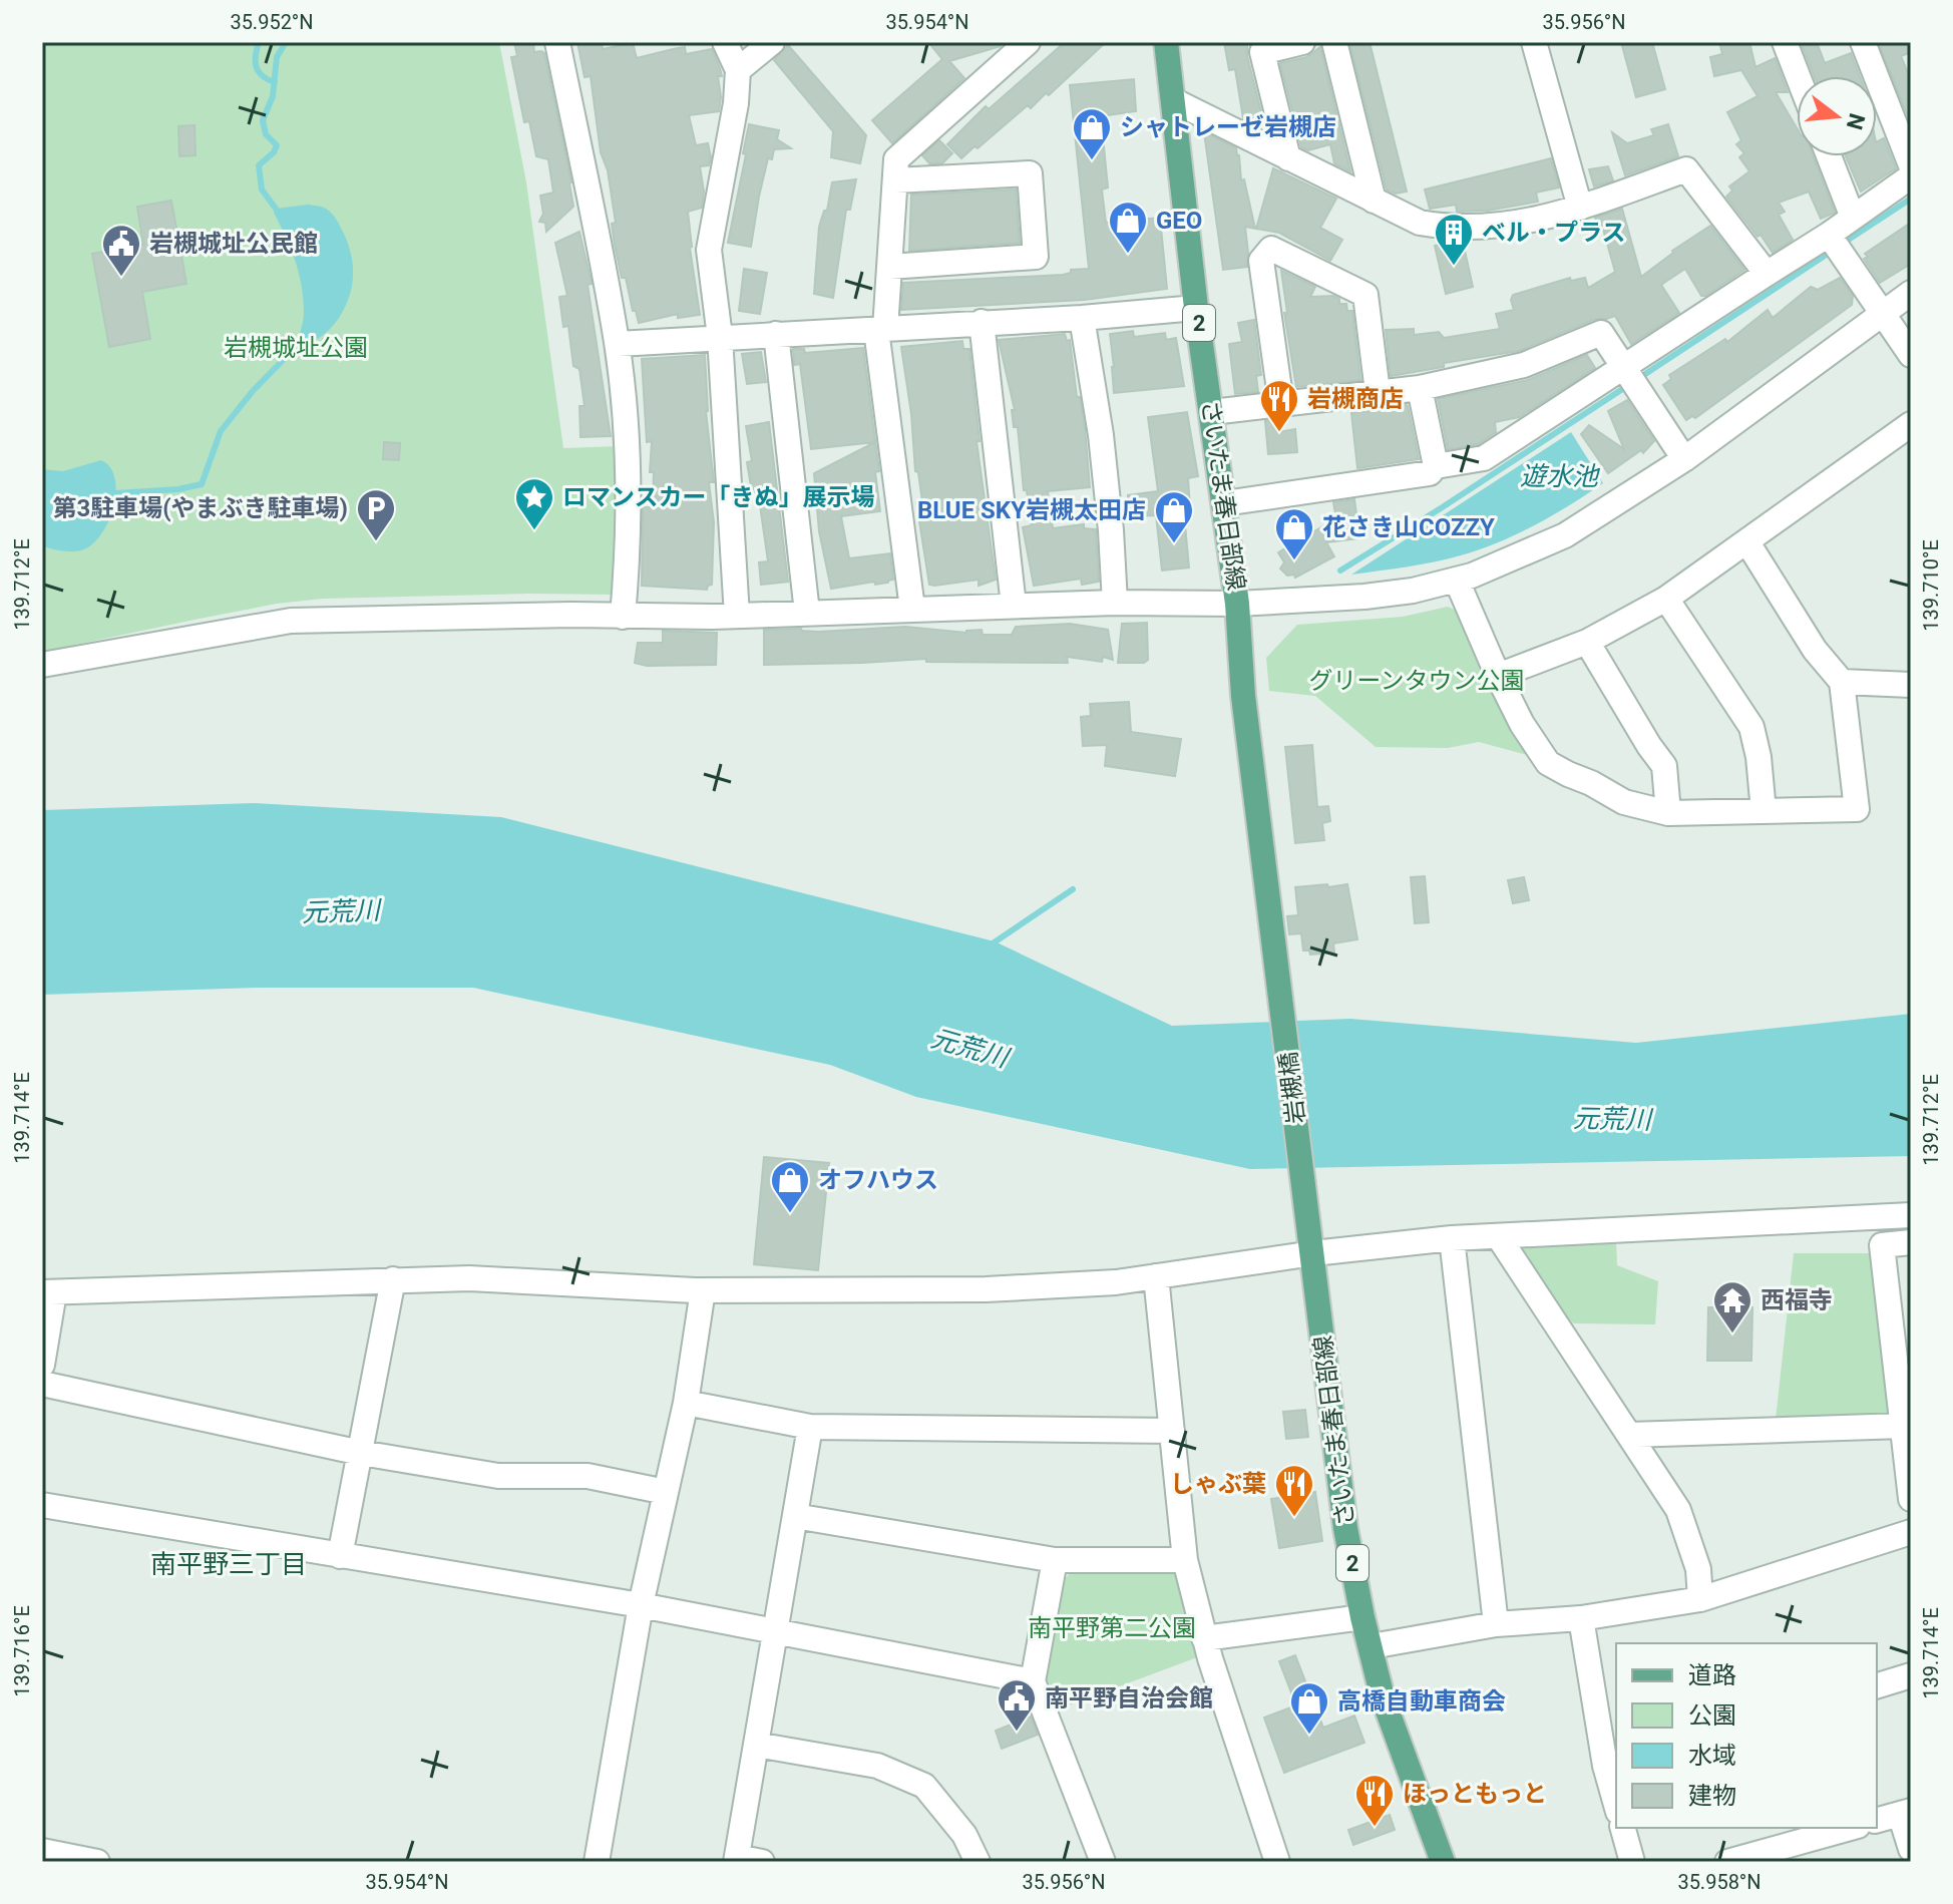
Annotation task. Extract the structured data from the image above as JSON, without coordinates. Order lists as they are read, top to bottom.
{
  "streets": {
    "main road": ["2", "さいたま春日部線", "岩槻橋"]
  },
  "crossings": [
    ["さいたま春日部線", "岩槻橋"]
  ],
  "districts": ["南平野三丁目"],
  "water": ["遊水池", "元荒川"],
  "parks": ["岩槻城址公園", "グリーンタウン公園", "南平野第二公園"],
  "places": {
    "shop": [
      "シャトレーゼ岩槻店",
      "GEO",
      "BLUE SKY岩槻太田店",
      "花さき山COZZY",
      "オフハウス",
      "高橋自動車商会"
    ],
    "building": ["ベル・プラス"],
    "public building": ["岩槻城址公民館", "南平野自治会館"],
    "restaurant": ["岩槻商店", "しゃぶ葉", "ほっともっと"],
    "place": ["ロマンスカー「きぬ」展示場"],
    "parking": ["第3駐車場(やまぶき駐車場)"],
    "temple": ["西福寺"]
  },
  "legend": [
    "道路",
    "公園",
    "水域",
    "建物"
  ],
  "north": "right",
  "coordinates": [
    "35.952°N",
    "35.954°N",
    "35.956°N",
    "139.712°E",
    "139.710°E",
    "139.714°E",
    "139.716°E",
    "35.958°N"
  ]
}
